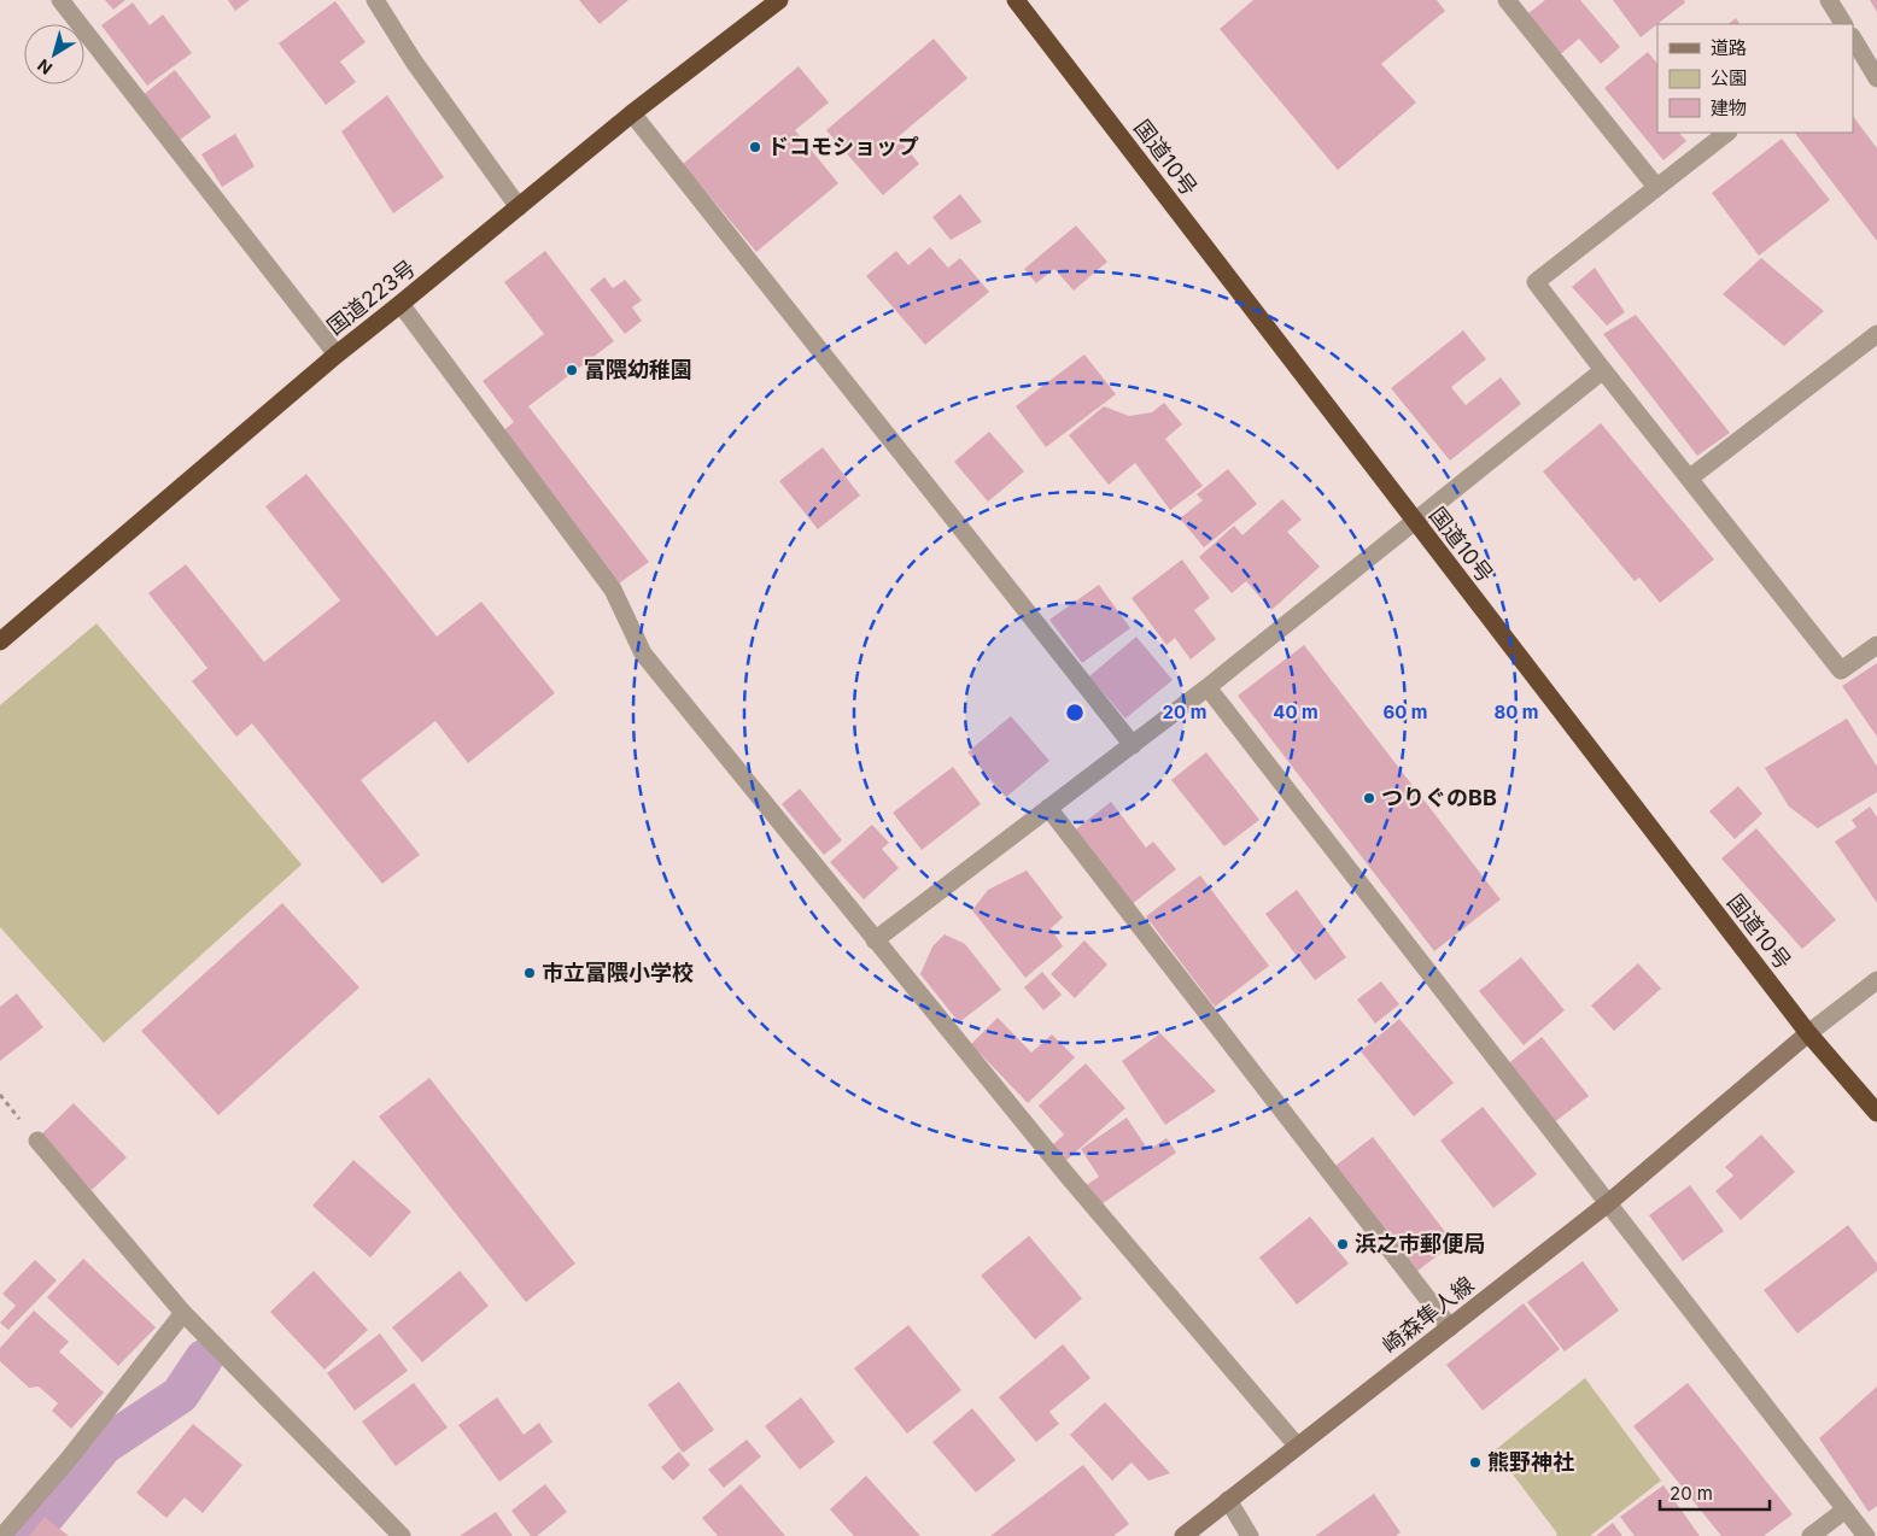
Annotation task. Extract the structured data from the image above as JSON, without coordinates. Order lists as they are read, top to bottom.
{
  "streets": {
    "highway": ["国道10号", "国道223号"],
    "main road": ["崎森隼人線"]
  },
  "crossings": [
    ["国道10号", "崎森隼人線"]
  ],
  "places": [
    "ドコモショップ",
    "富隈幼稚園",
    "つりぐのBB",
    "市立富隈小学校",
    "浜之市郵便局",
    "熊野神社"
  ],
  "legend": ["道路", "公園", "建物"],
  "scale_bar": "20 m",
  "north": "bottom left",
  "rings": [
    "20 m",
    "40 m",
    "60 m",
    "80 m"
  ]
}
